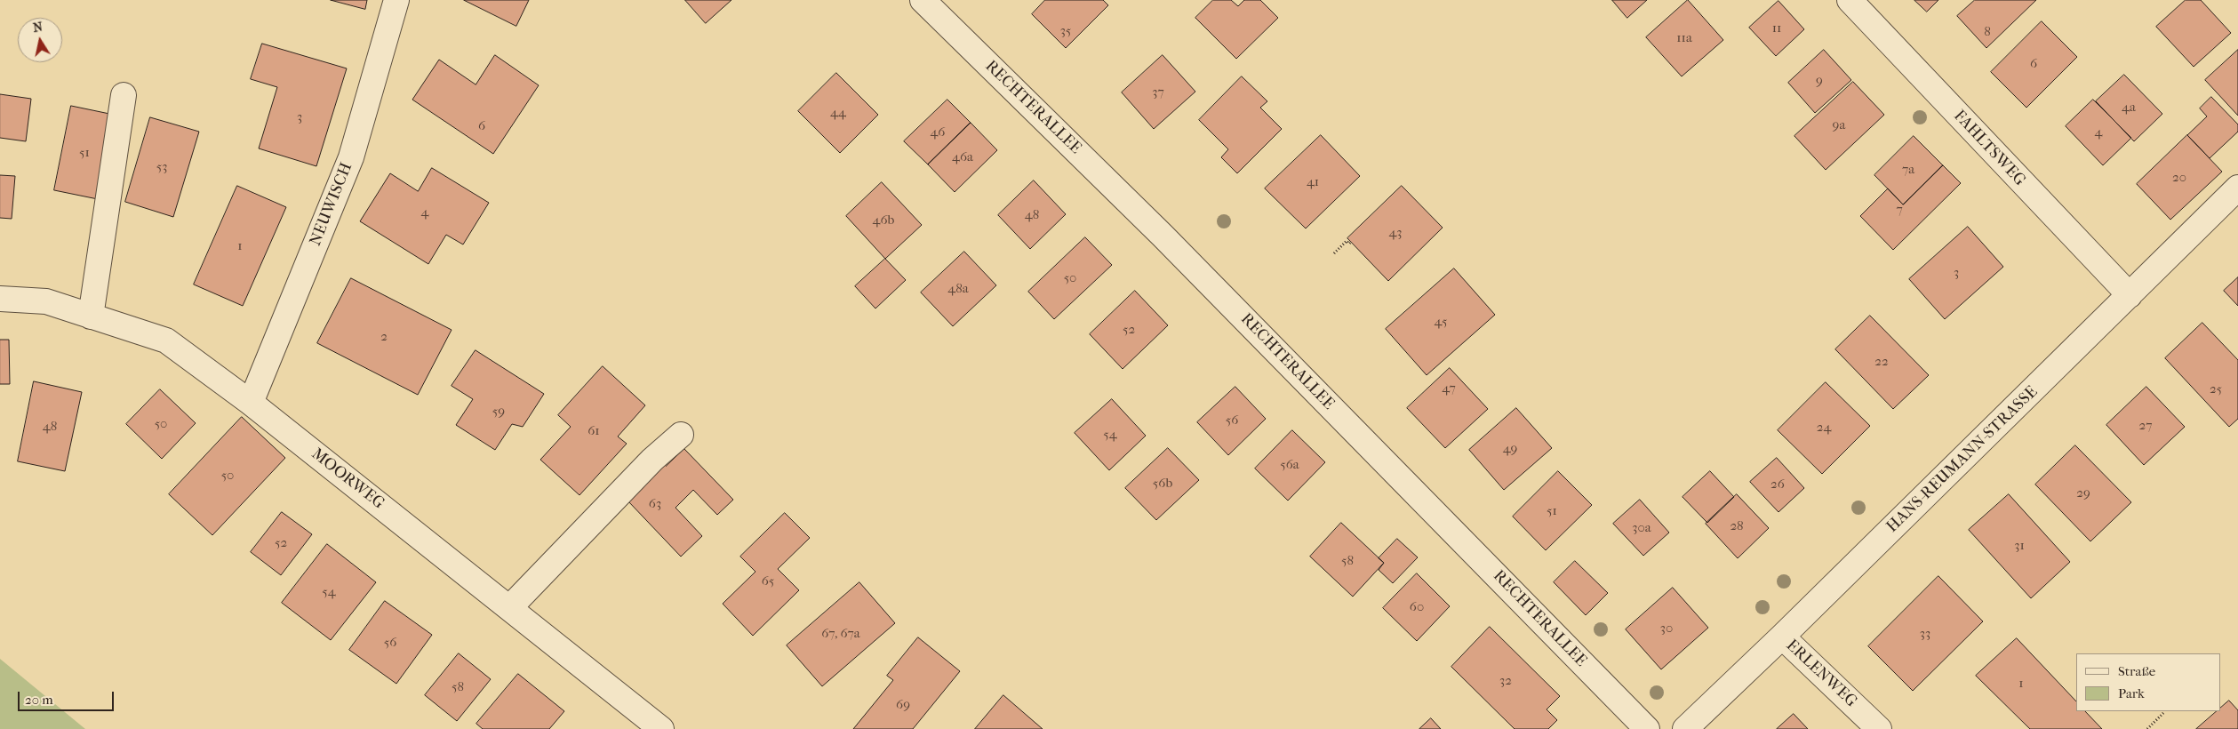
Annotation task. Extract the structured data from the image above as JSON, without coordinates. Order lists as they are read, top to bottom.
{
  "streets": {
    "street": [
      "RECHTERALLEE",
      "FAHLTSWEG",
      "NEUWISCH",
      "HANS-REUMANN-STRASSE",
      "MOORWEG",
      "ERLENWEG"
    ]
  },
  "crossings": [
    ["FAHLTSWEG", "HANS-REUMANN-STRASSE"],
    ["NEUWISCH", "MOORWEG"],
    ["HANS-REUMANN-STRASSE", "ERLENWEG"]
  ],
  "house_numbers": [
    "11",
    "35",
    "8",
    "11a",
    "6",
    "9",
    "37",
    "4a",
    "44",
    "3",
    "9a",
    "6",
    "46",
    "4",
    "51",
    "46a",
    "53",
    "7a",
    "20",
    "41",
    "7",
    "4",
    "48",
    "46b",
    "43",
    "1",
    "3",
    "50",
    "48a",
    "45",
    "52",
    "2",
    "22",
    "47",
    "25",
    "59",
    "56",
    "50",
    "27",
    "48",
    "24",
    "61",
    "54",
    "49",
    "56a",
    "50",
    "56b",
    "26",
    "29",
    "63",
    "51",
    "28",
    "30a",
    "52",
    "31",
    "58",
    "65",
    "54",
    "60",
    "30",
    "67, 67a",
    "33",
    "56",
    "32",
    "1",
    "58",
    "69"
  ],
  "legend": ["Straße", "Park"],
  "scale_bar": "20 m",
  "north": "top"
}
